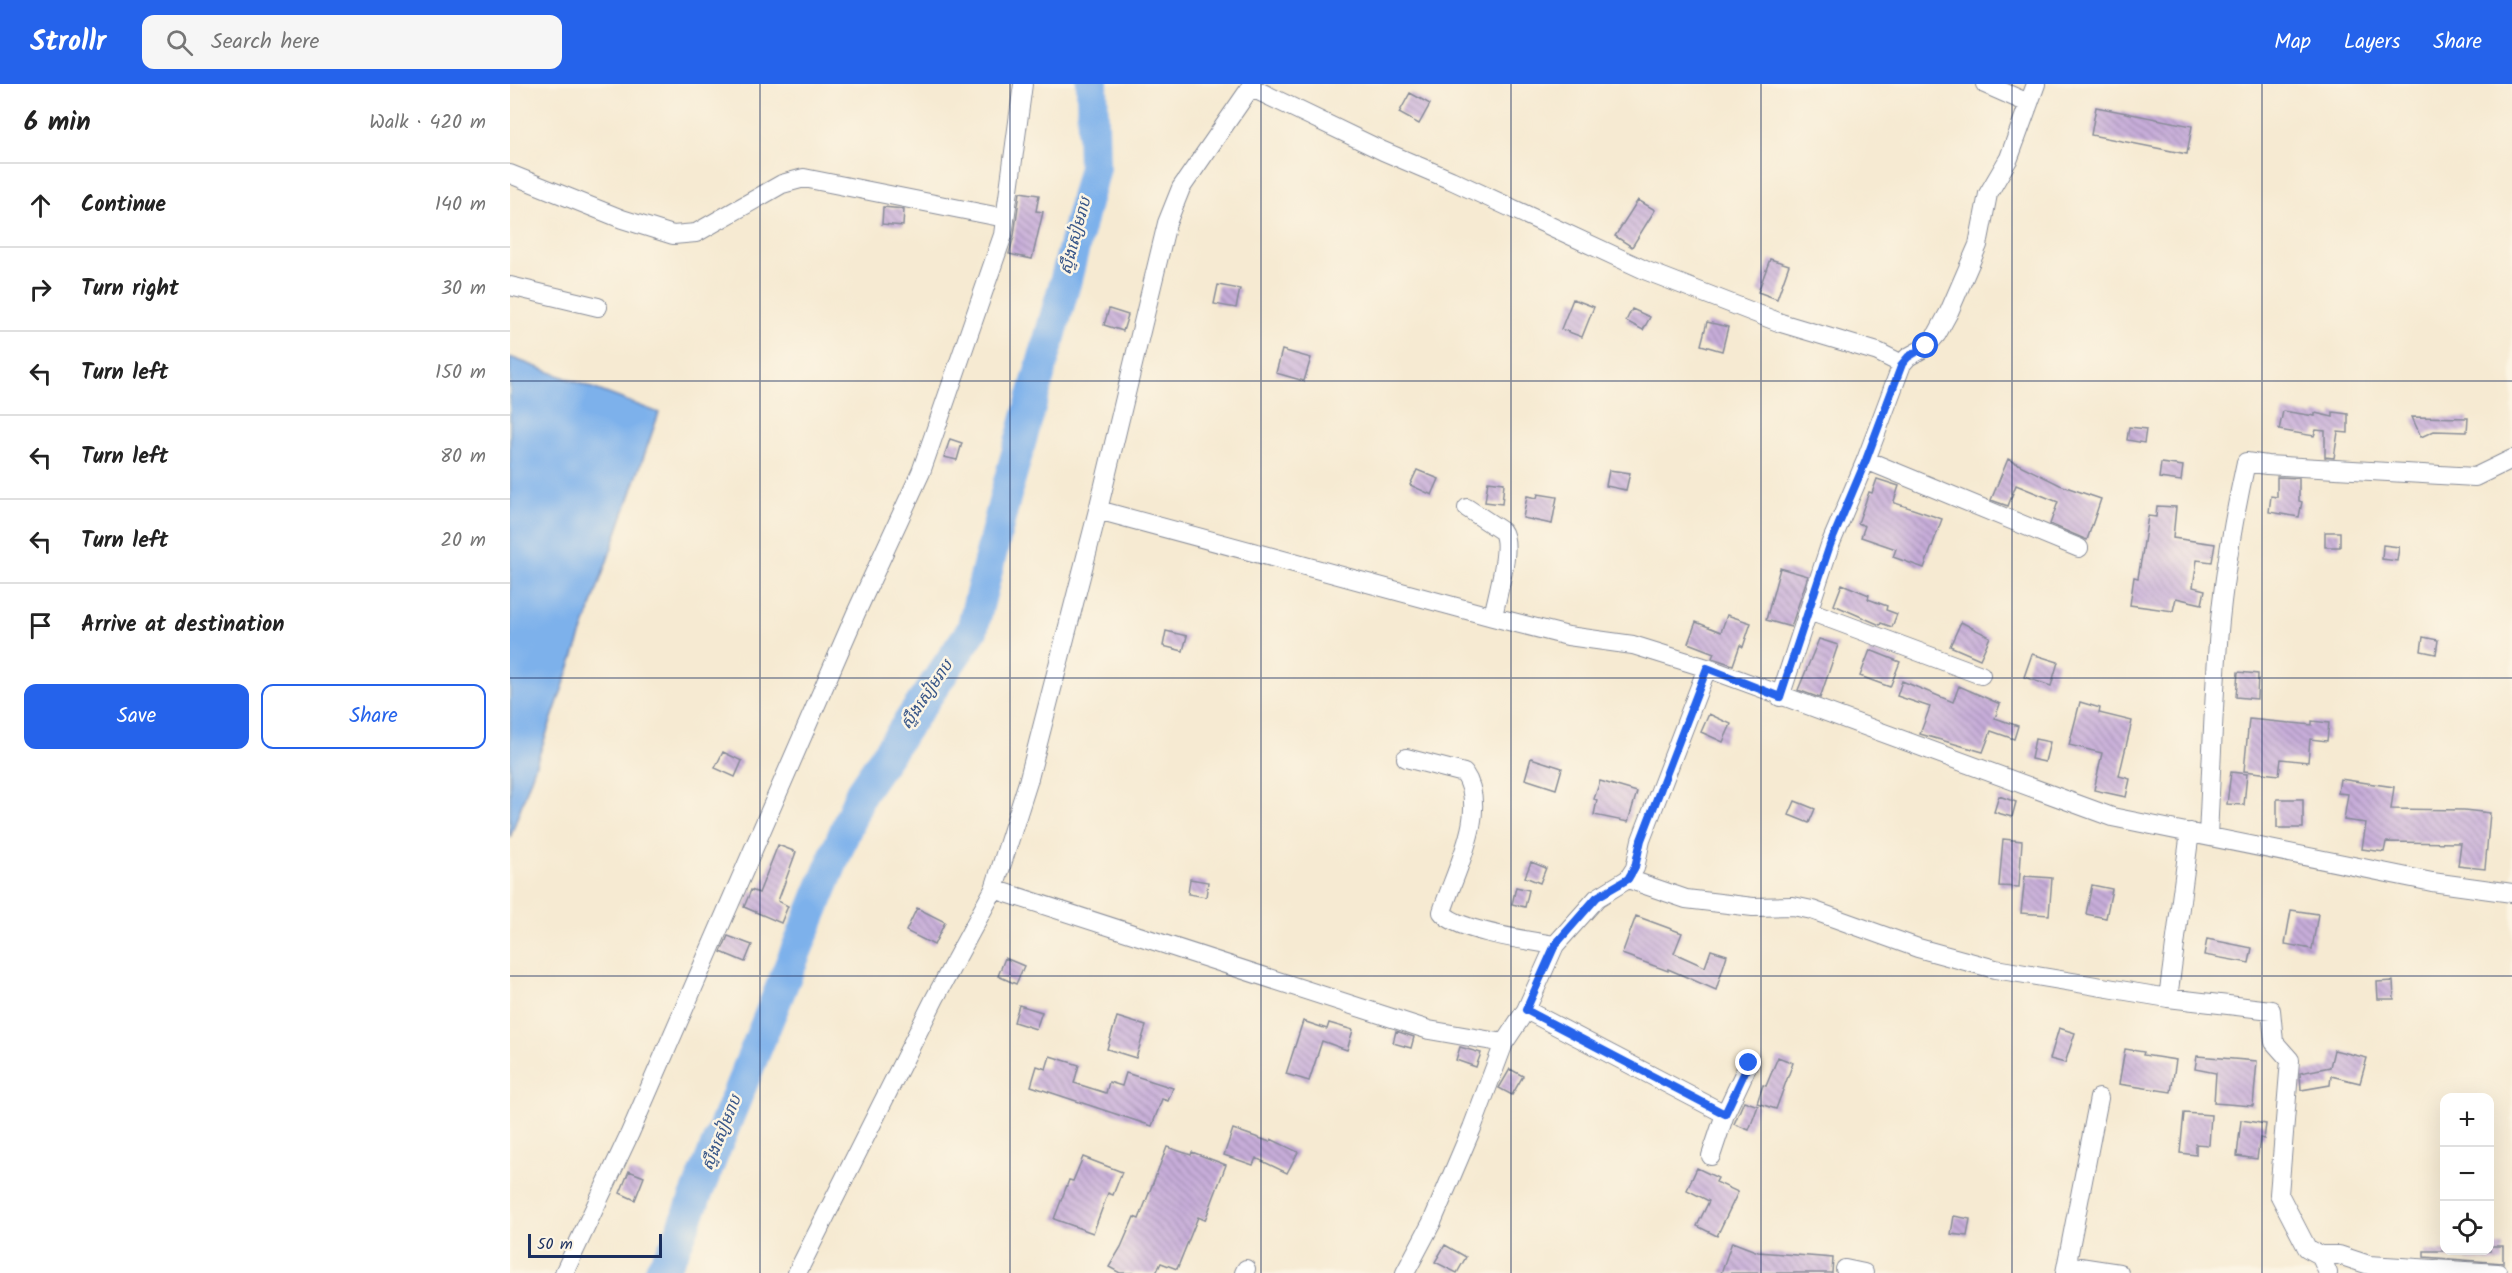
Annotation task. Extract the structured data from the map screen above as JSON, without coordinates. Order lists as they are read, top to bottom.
{
  "water": ["ស្ទឹងសៀមរាប"],
  "scale_bar": "50 m",
  "page": {
    "header": "Strollr",
    "search": "Search here",
    "nav": ["Map", "Layers", "Share"],
    "heading": ["6 min", "Walk · 420 m"],
    "list": [
      ["Continue", "140 m"],
      ["Turn right", "30 m"],
      ["Turn left", "150 m"],
      ["Turn left", "80 m"],
      ["Turn left", "20 m"],
      "Arrive at destination"
    ],
    "buttons": ["Save", "Share"],
    "map_buttons": ["+", "−"],
    "scale": "50 m"
  }
}
